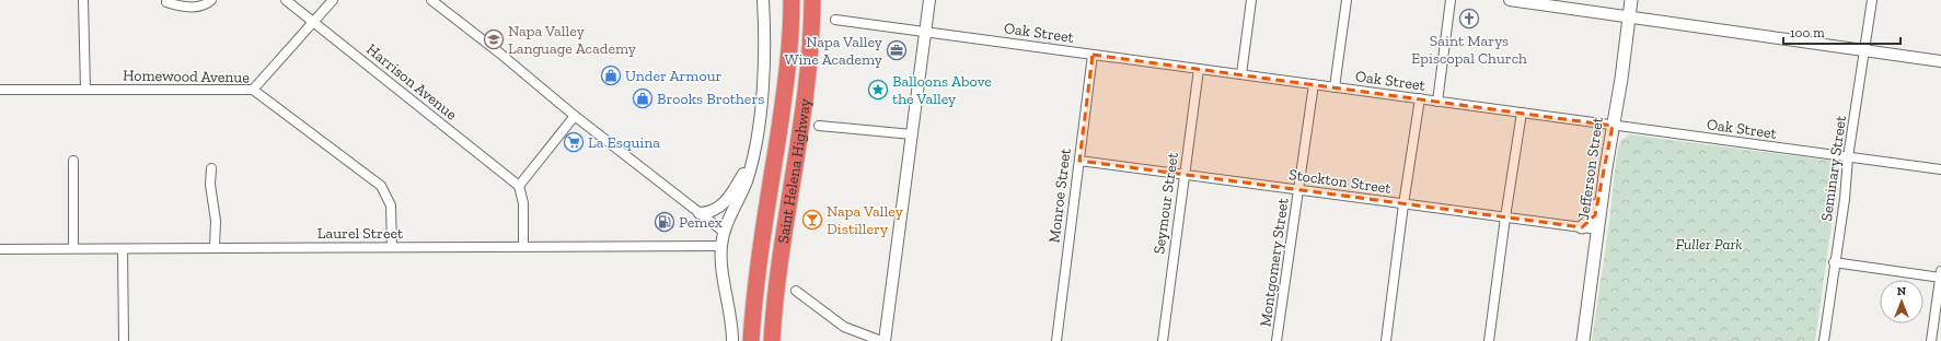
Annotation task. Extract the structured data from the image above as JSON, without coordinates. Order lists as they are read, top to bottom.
{
  "streets": {
    "highway": ["Saint Helena Highway"],
    "main road": ["Jefferson Street"],
    "street": [
      "Oak Street",
      "Homewood Avenue",
      "Harrison Avenue",
      "Seminary Street",
      "Stockton Street",
      "Monroe Street",
      "Seymour Street",
      "Laurel Street",
      "Montgomery Street"
    ]
  },
  "crossings": [
    ["Oak Street", "Jefferson Street"],
    ["Oak Street", "Seminary Street"],
    ["Oak Street", "Monroe Street"],
    ["Oak Street", "Seymour Street"],
    ["Oak Street", "Montgomery Street"],
    ["Homewood Avenue", "Laurel Street"],
    ["Jefferson Street", "Stockton Street"],
    ["Stockton Street", "Monroe Street"],
    ["Stockton Street", "Seymour Street"],
    ["Stockton Street", "Montgomery Street"]
  ],
  "parks": ["Fuller Park"],
  "places": {
    "church": ["Saint Marys Episcopal Church"],
    "school or university": ["Napa Valley Language Academy"],
    "office": ["Napa Valley Wine Academy"],
    "shop": ["Under Armour", "Brooks Brothers"],
    "place": ["Balloons Above the Valley"],
    "supermarket": ["La Esquina"],
    "bar": ["Napa Valley Distillery"],
    "fuel station": ["Pemex"]
  },
  "scale_bar": "100 m",
  "north": "top"
}
